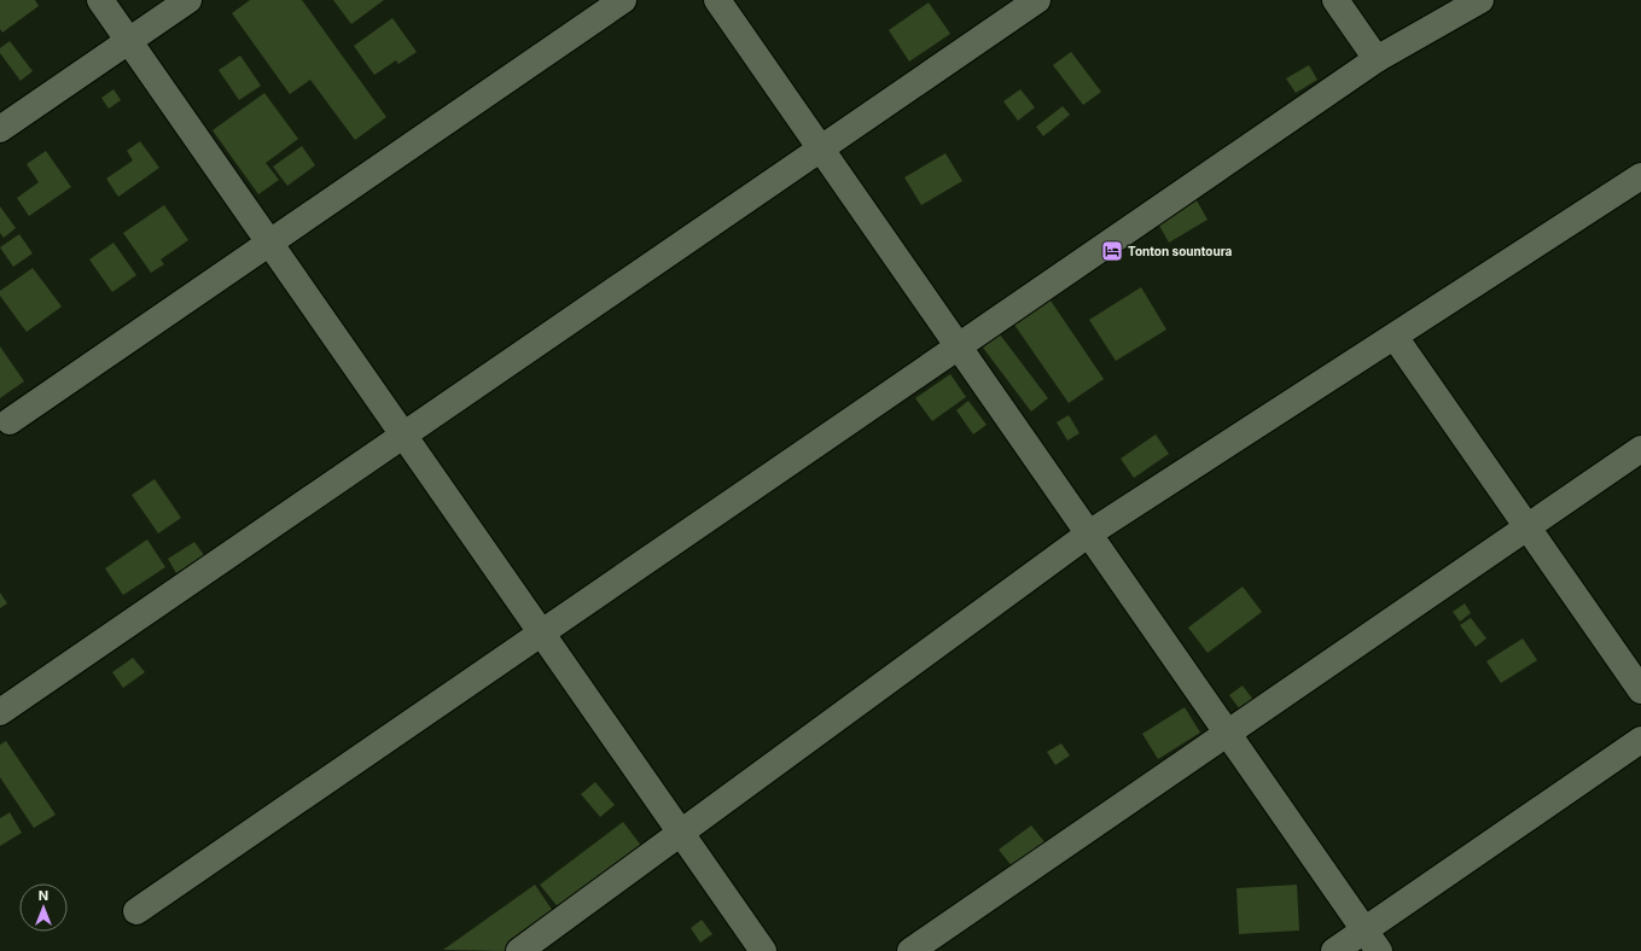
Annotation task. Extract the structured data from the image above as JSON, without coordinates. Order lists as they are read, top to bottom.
{
  "places": {
    "hotel": ["Tonton sountoura"]
  },
  "north": "top"
}
